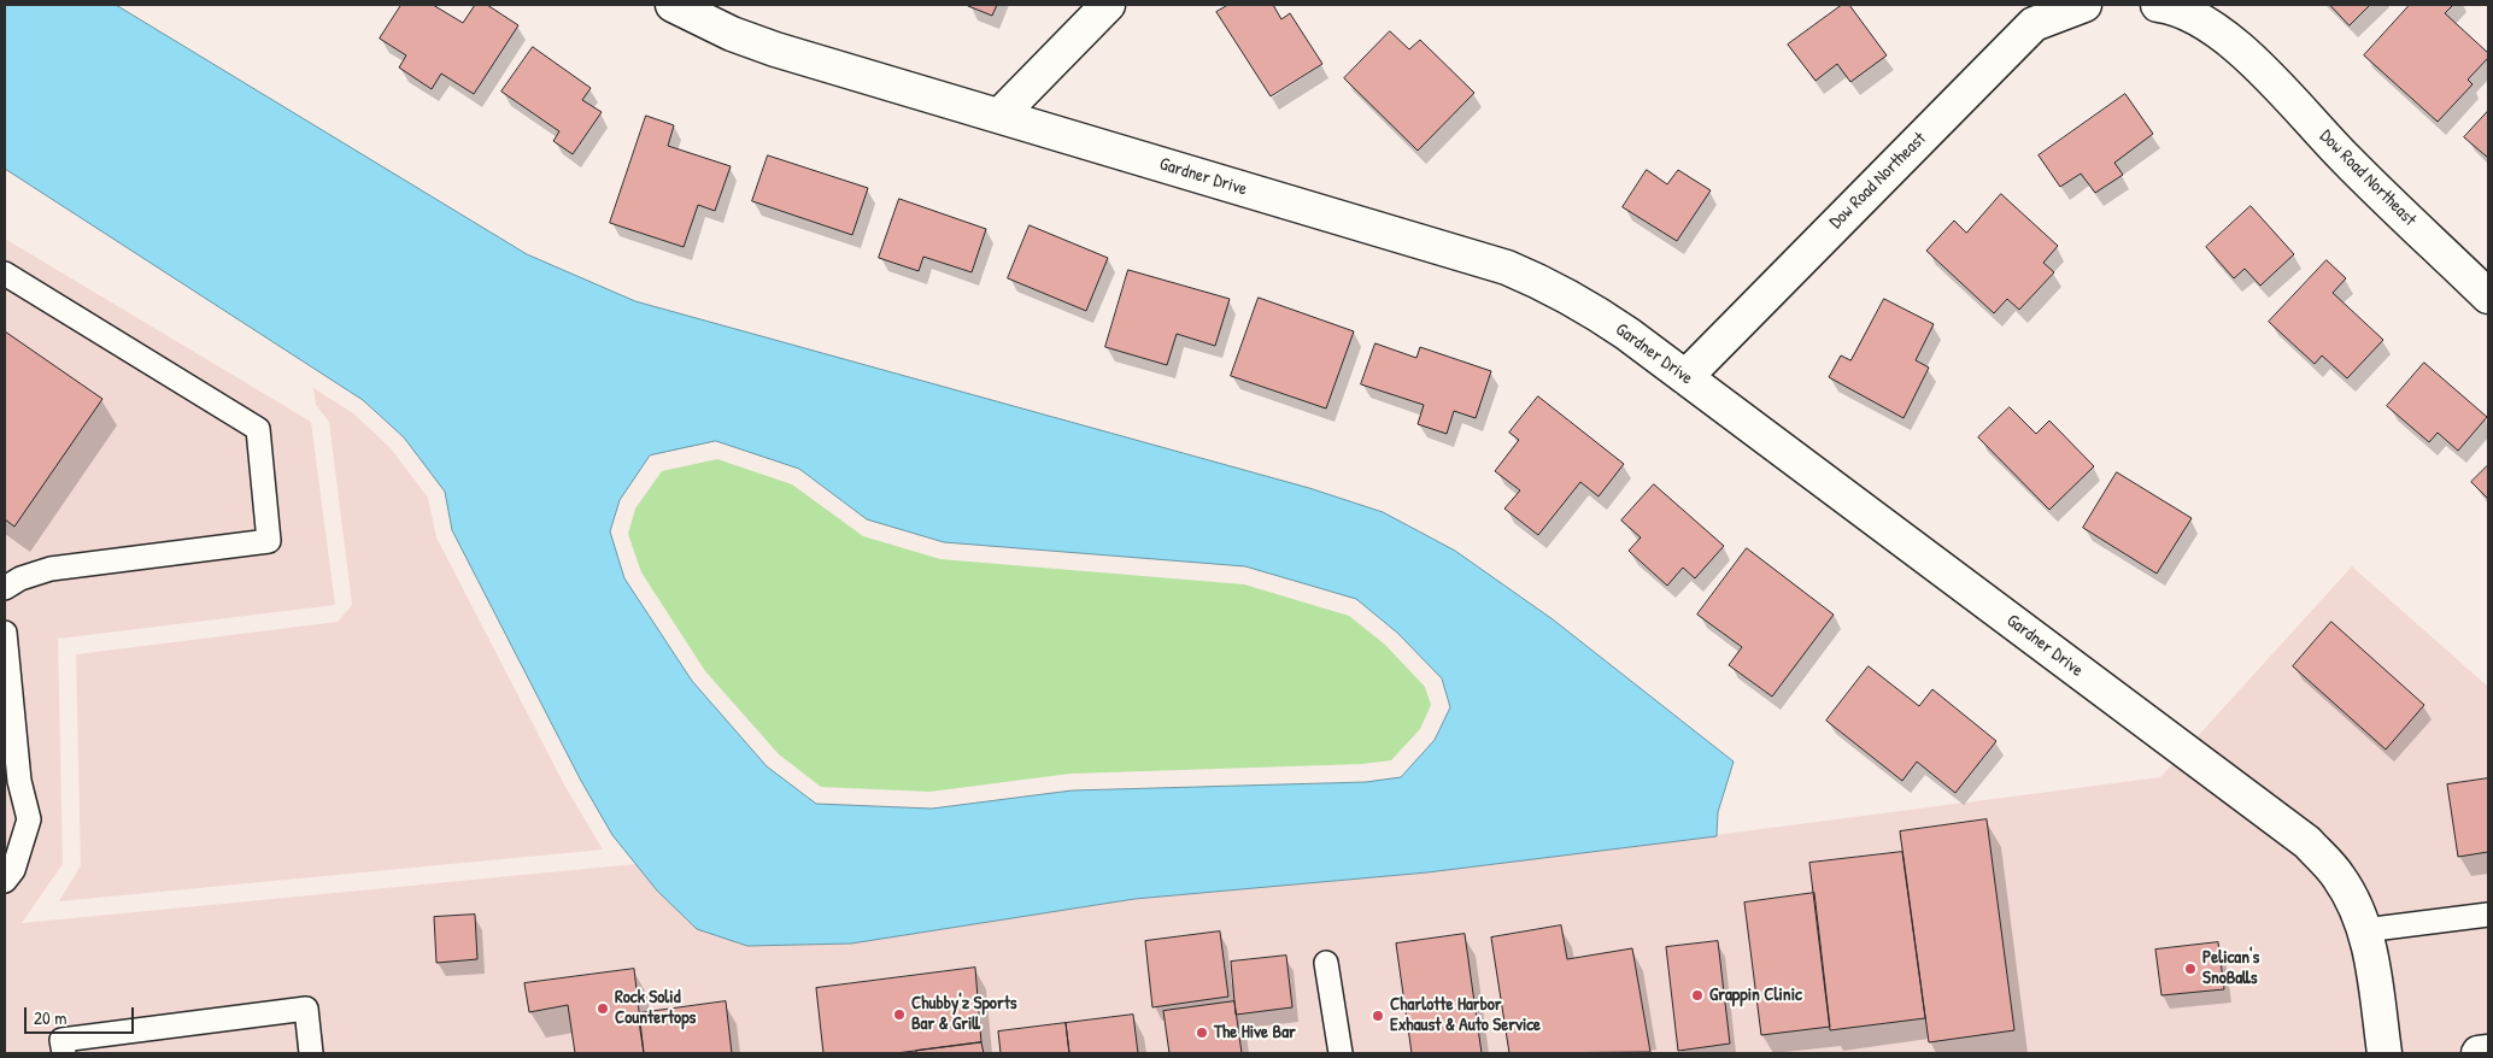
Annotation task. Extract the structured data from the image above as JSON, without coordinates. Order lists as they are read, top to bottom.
{
  "streets": {
    "street": ["Gardner Drive", "Dow Road Northeast"]
  },
  "crossings": [
    ["Gardner Drive", "Dow Road Northeast"]
  ],
  "places": [
    "Pelican's SnoBalls",
    "Grappin Clinic",
    "Rock Solid Countertops",
    "Chubby'z Sports Bar & Grill",
    "Charlotte Harbor Exhaust & Auto Service",
    "The Hive Bar"
  ],
  "scale_bar": "20 m"
}
